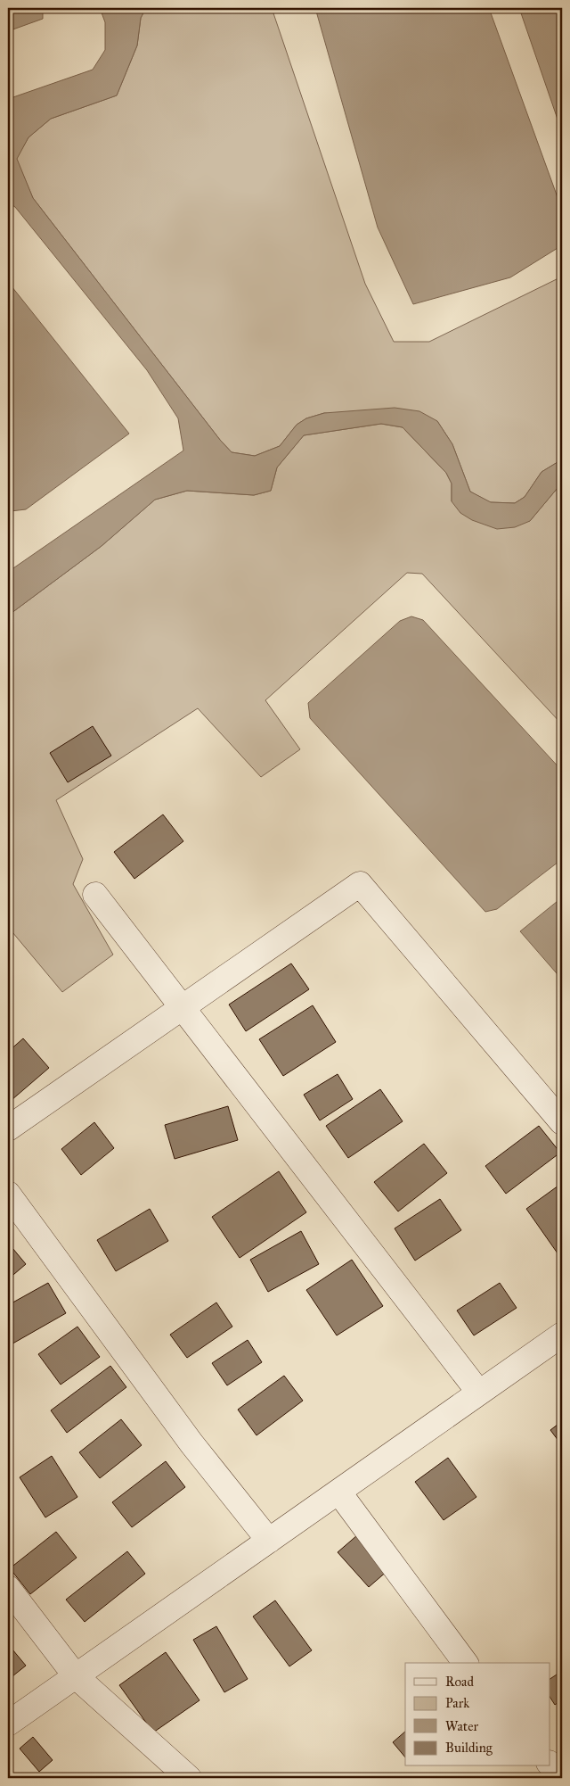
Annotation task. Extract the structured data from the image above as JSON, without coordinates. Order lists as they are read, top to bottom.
{
  "legend": [
    "Road",
    "Park",
    "Water",
    "Building"
  ]
}
